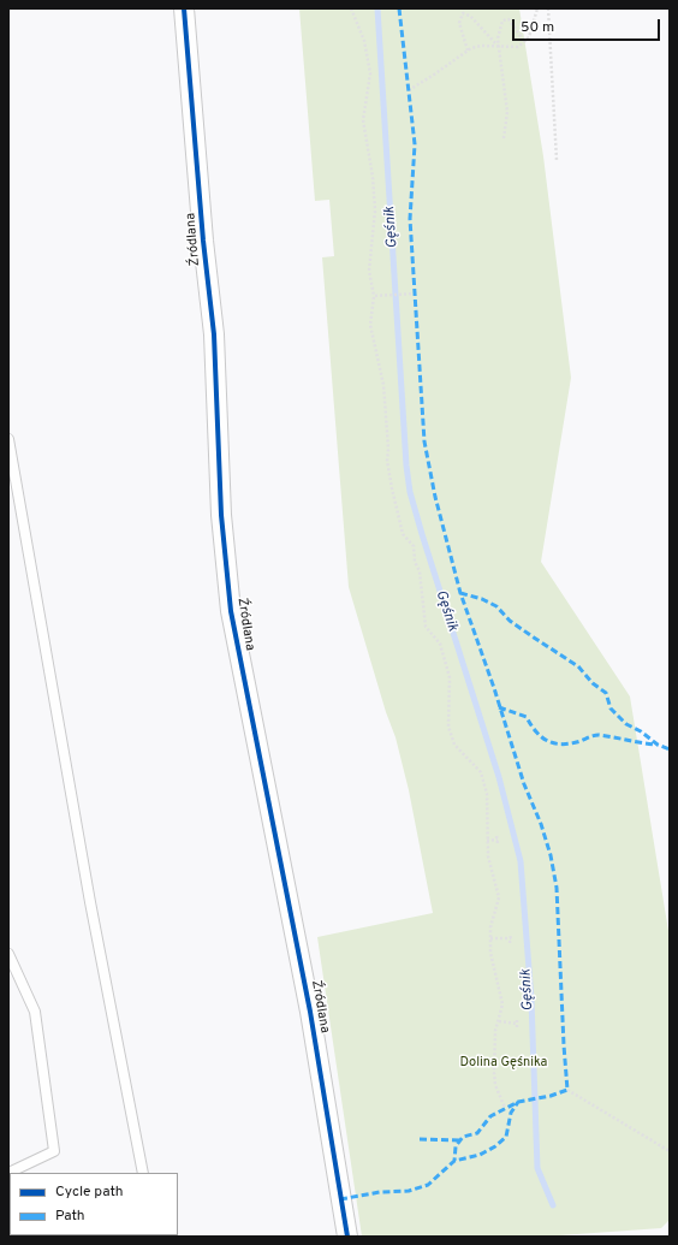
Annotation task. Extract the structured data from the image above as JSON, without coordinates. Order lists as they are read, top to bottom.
{
  "streets": {
    "street": ["Źródlana"]
  },
  "water": ["Gęśnik"],
  "parks": ["Dolina Gęśnika"],
  "legend": ["Cycle path", "Path"],
  "scale_bar": "50 m"
}
